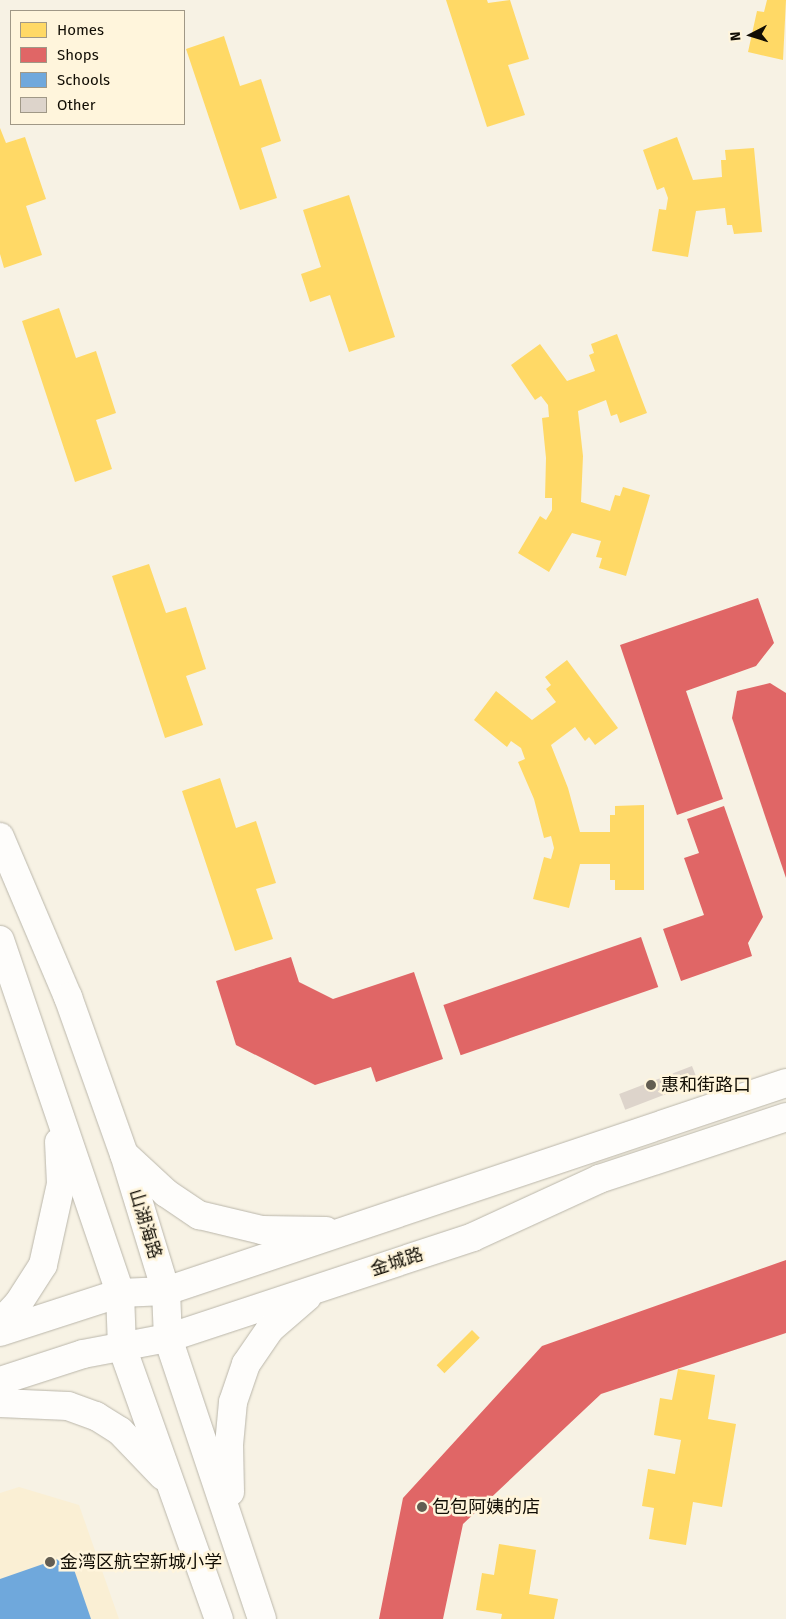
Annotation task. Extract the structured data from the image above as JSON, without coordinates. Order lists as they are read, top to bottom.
{
  "streets": {
    "street": ["山湖海路", "金城路"]
  },
  "crossings": [
    ["山湖海路", "金城路"]
  ],
  "places": ["惠和街路口", "包包阿姨的店", "金湾区航空新城小学"],
  "legend": [
    "Homes",
    "Shops",
    "Schools",
    "Other"
  ],
  "north": "left"
}
